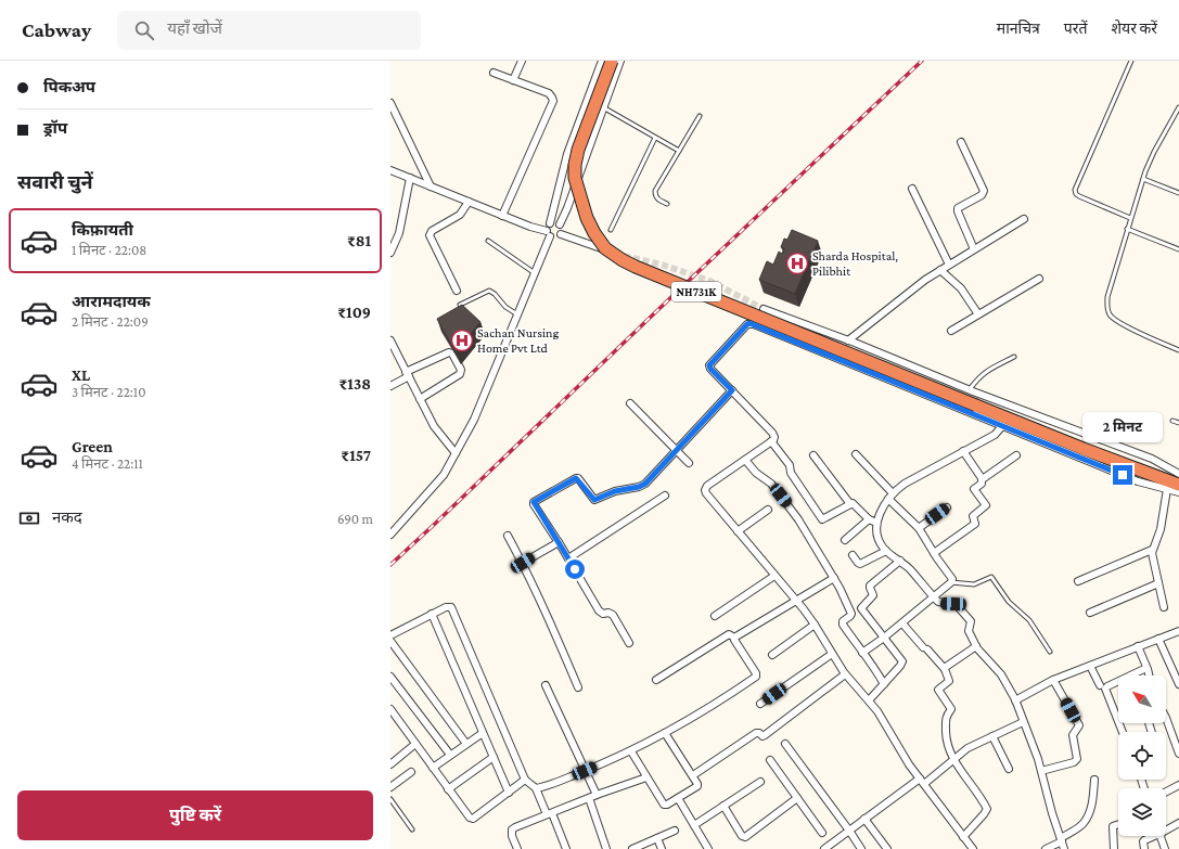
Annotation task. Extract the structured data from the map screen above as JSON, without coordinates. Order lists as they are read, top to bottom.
{
  "streets": {
    "highway": ["NH731K"]
  },
  "places": {
    "hospital": ["Sharda Hospital, Pilibhit", "Sachan Nursing Home Pvt Ltd"]
  },
  "north": "top left",
  "page": {
    "header": "Cabway",
    "search": "यहाँ खोजें",
    "nav": ["मानचित्र", "परतें", "शेयर करें"],
    "banner": ["पिकअप", "ड्रॉप"],
    "heading": "सवारी चुनें",
    "list": [
      {
        "name": "किफ़ायती",
        "note": "1 मिनट · 22:08",
        "value": "₹81"
      },
      {
        "name": "आरामदायक",
        "note": "2 मिनट · 22:09",
        "value": "₹109"
      },
      {
        "name": "XL",
        "note": "3 मिनट · 22:10",
        "value": "₹138"
      },
      {
        "name": "Green",
        "note": "4 मिनट · 22:11",
        "value": "₹157"
      }
    ],
    "bubble": "2 मिनट",
    "pay": ["नकद", "690 m"],
    "buttons": "पुष्टि करें"
  }
}
